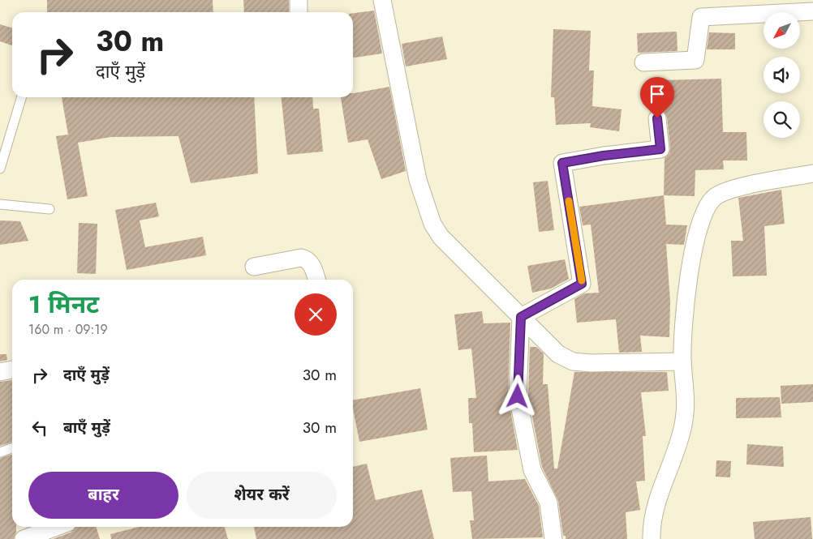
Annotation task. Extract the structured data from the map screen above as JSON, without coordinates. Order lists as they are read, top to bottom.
{
  "north": "bottom left",
  "page": {
    "turn": ["30 m", "दाएँ मुड़ें"],
    "heading": ["1 मिनट", "160 m · 09:19"],
    "list": [
      {
        "name": "दाएँ मुड़ें",
        "value": "30 m"
      },
      {
        "name": "बाएँ मुड़ें",
        "value": "30 m"
      }
    ],
    "buttons": ["बाहर", "शेयर करें"]
  }
}
